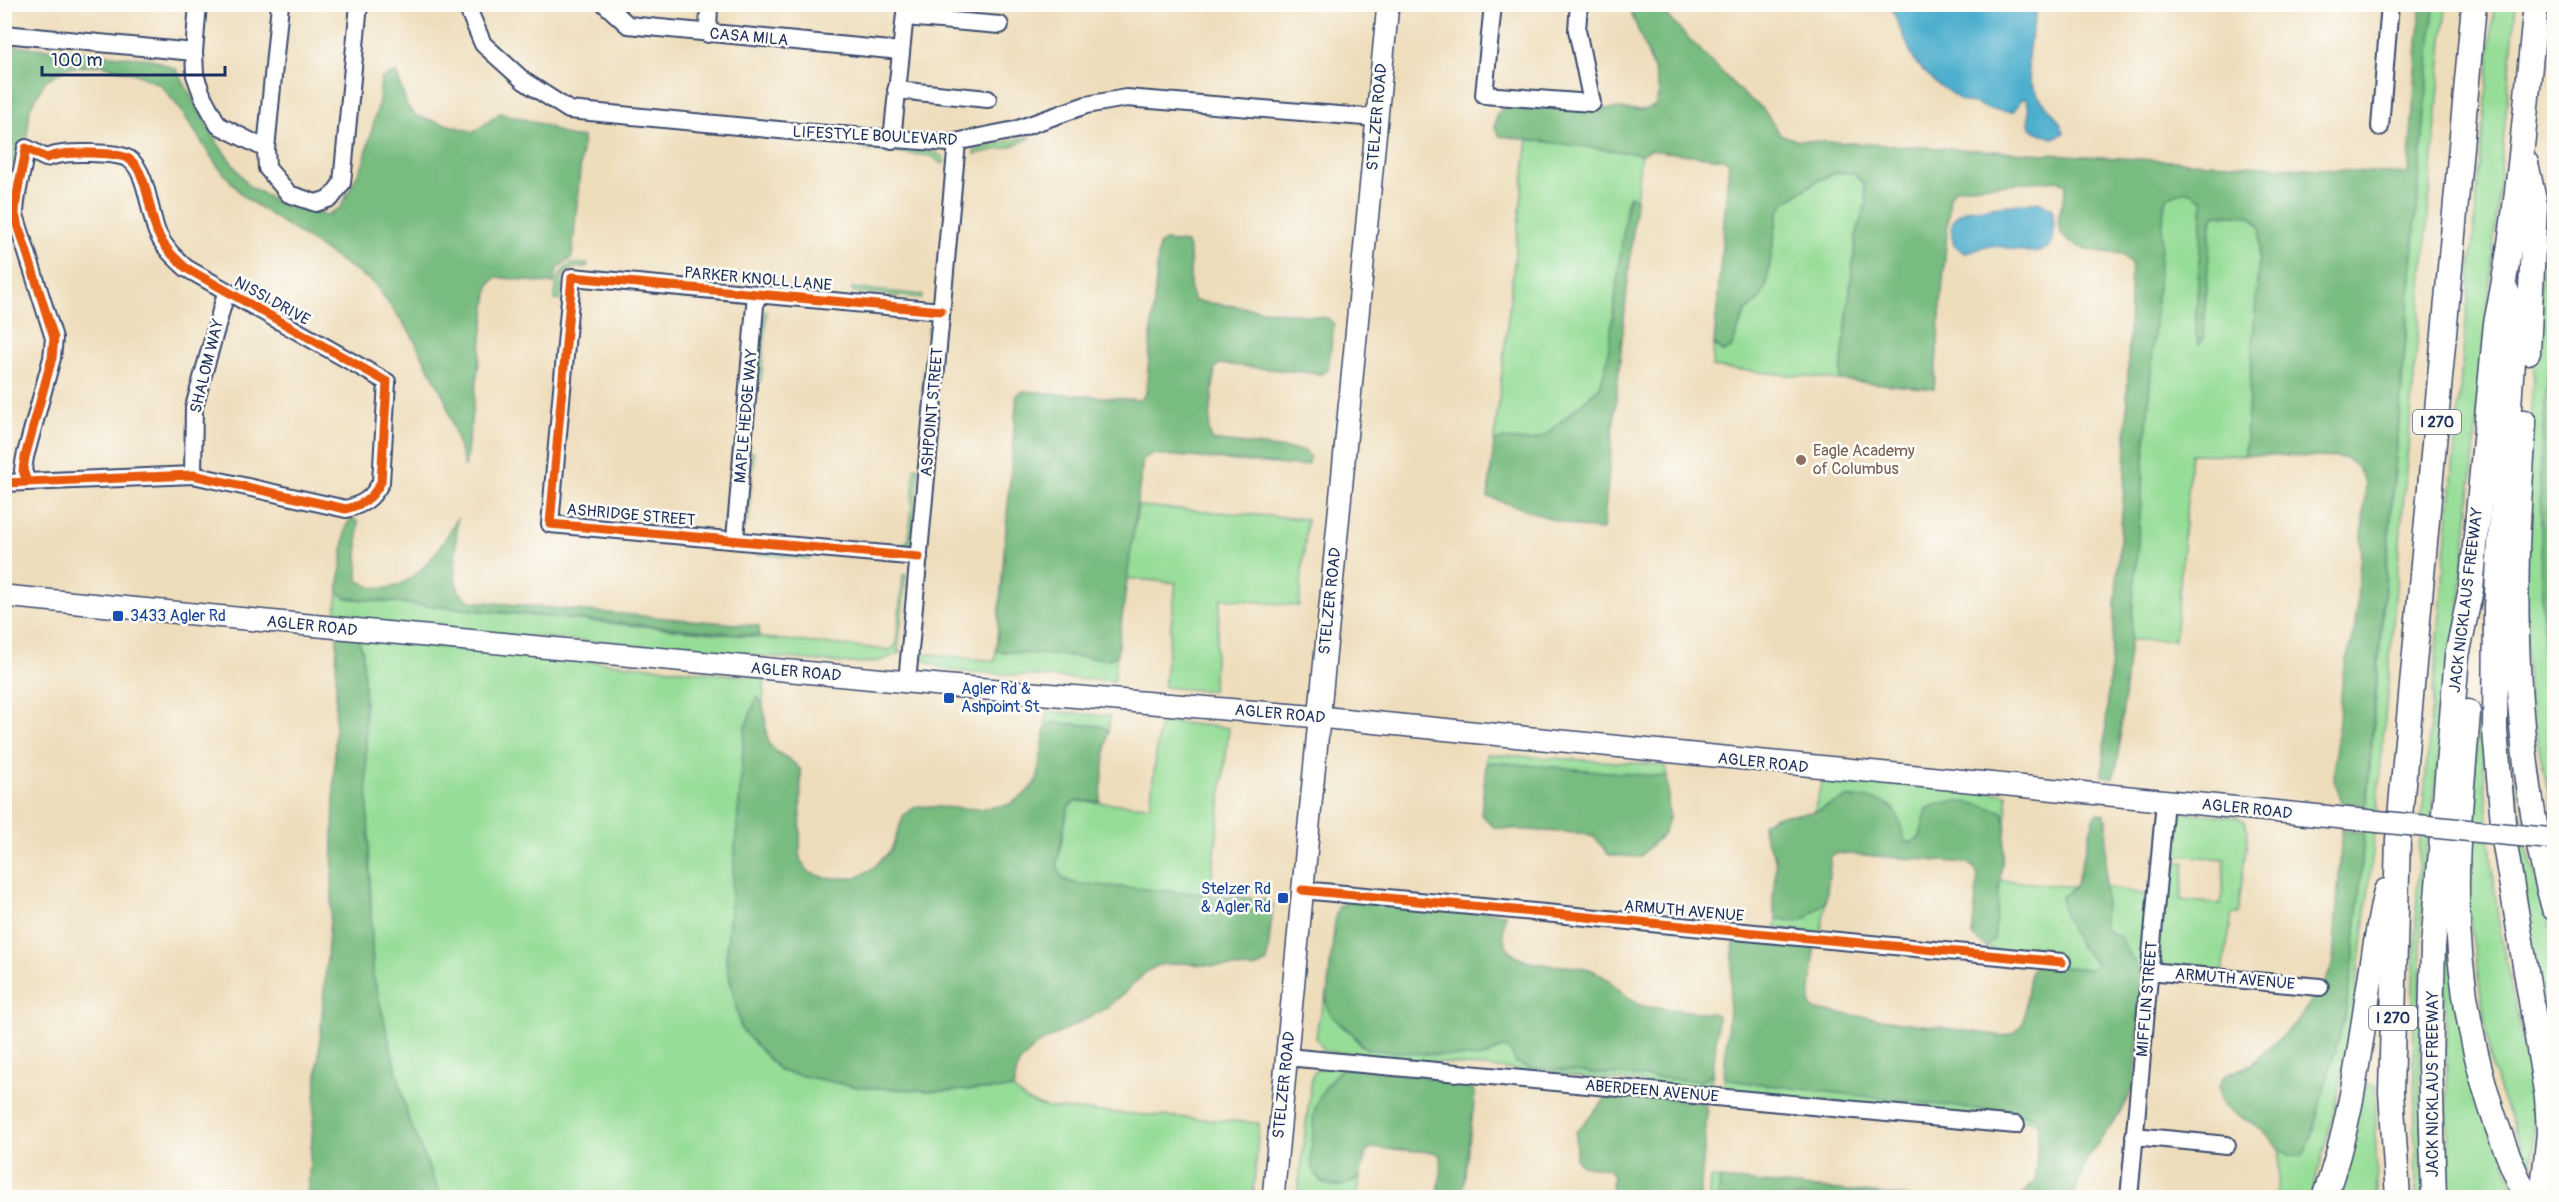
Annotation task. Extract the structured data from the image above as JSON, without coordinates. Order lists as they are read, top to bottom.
{
  "streets": {
    "highway": ["I 270", "JACK NICKLAUS FREEWAY"],
    "main road": ["STELZER ROAD", "AGLER ROAD"],
    "street": [
      "CASA MILA",
      "LIFESTYLE BOULEVARD",
      "PARKER KNOLL LANE",
      "NISSI DRIVE",
      "SHALOM WAY",
      "ASHPOINT STREET",
      "MAPLE HEDGE WAY",
      "ASHRIDGE STREET",
      "ARMUTH AVENUE",
      "MIFFLIN STREET",
      "ABERDEEN AVENUE"
    ]
  },
  "crossings": [
    ["STELZER ROAD", "LIFESTYLE BOULEVARD"],
    ["STELZER ROAD", "AGLER ROAD"],
    ["STELZER ROAD", "ARMUTH AVENUE"],
    ["STELZER ROAD", "ABERDEEN AVENUE"],
    ["LIFESTYLE BOULEVARD", "ASHPOINT STREET"],
    ["PARKER KNOLL LANE", "ASHPOINT STREET"],
    ["PARKER KNOLL LANE", "MAPLE HEDGE WAY"],
    ["PARKER KNOLL LANE", "ASHRIDGE STREET"],
    ["NISSI DRIVE", "SHALOM WAY"],
    ["ASHPOINT STREET", "ASHRIDGE STREET"],
    ["ASHPOINT STREET", "AGLER ROAD"],
    ["MAPLE HEDGE WAY", "ASHRIDGE STREET"],
    ["AGLER ROAD", "MIFFLIN STREET"],
    ["ARMUTH AVENUE", "MIFFLIN STREET"]
  ],
  "places": {
    "other": ["Eagle Academy of Columbus"],
    "transit": ["3433 Agler Rd", "Agler Rd & Ashpoint St", "Stelzer Rd & Agler Rd"]
  },
  "scale_bar": "100 m"
}
